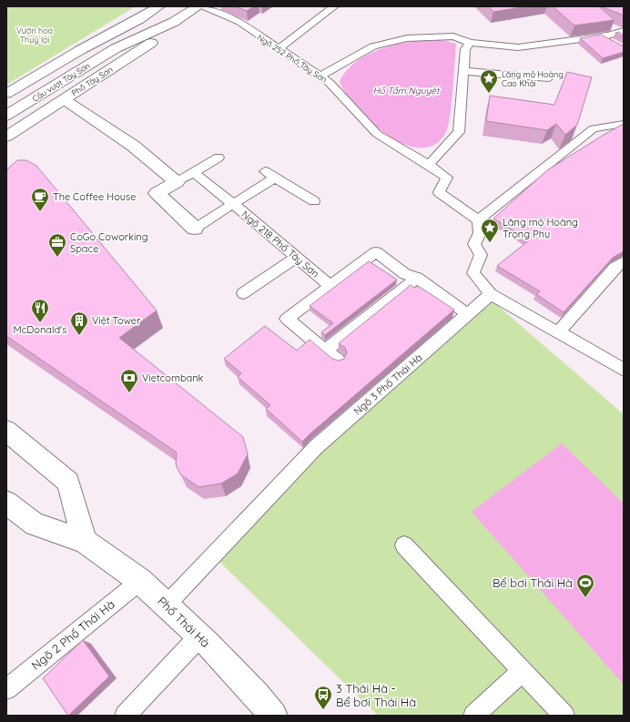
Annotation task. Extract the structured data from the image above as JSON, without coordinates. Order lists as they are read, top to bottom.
{
  "streets": {
    "main road": [
      "Phố Tây Sơn",
      "Cầu vượt Tây Sơn",
      "Ngõ 218 Phố Tây Sơn",
      "Phố Thái Hà"
    ],
    "lane": ["Ngõ 252 Phố Tây Sơn", "Ngõ 3 Phố Thái Hà", "Ngõ 2 Phố Thái Hà"]
  },
  "crossings": [
    ["Phố Tây Sơn", "Cầu vượt Tây Sơn"],
    ["Ngõ 3 Phố Thái Hà", "Phố Thái Hà"],
    ["Phố Thái Hà", "Ngõ 2 Phố Thái Hà"]
  ],
  "water": ["Hồ Tẩm Nguyệt"],
  "parks": ["Vườn hoa Thuỷ lợi"],
  "places": {
    "place": ["Lăng mộ Hoàng Cao Khải", "Lăng mộ Hoàng Trọng Phu"],
    "cafe": ["The Coffee House"],
    "office": ["CoGo Coworking Space"],
    "restaurant": ["McDonald's"],
    "building": ["Việt Tower"],
    "bank": ["Vietcombank"],
    "sports": ["Bể bơi Thái Hà"],
    "bus stop": ["3 Thái Hà - Bể bơi Thái Hà"]
  }
}
